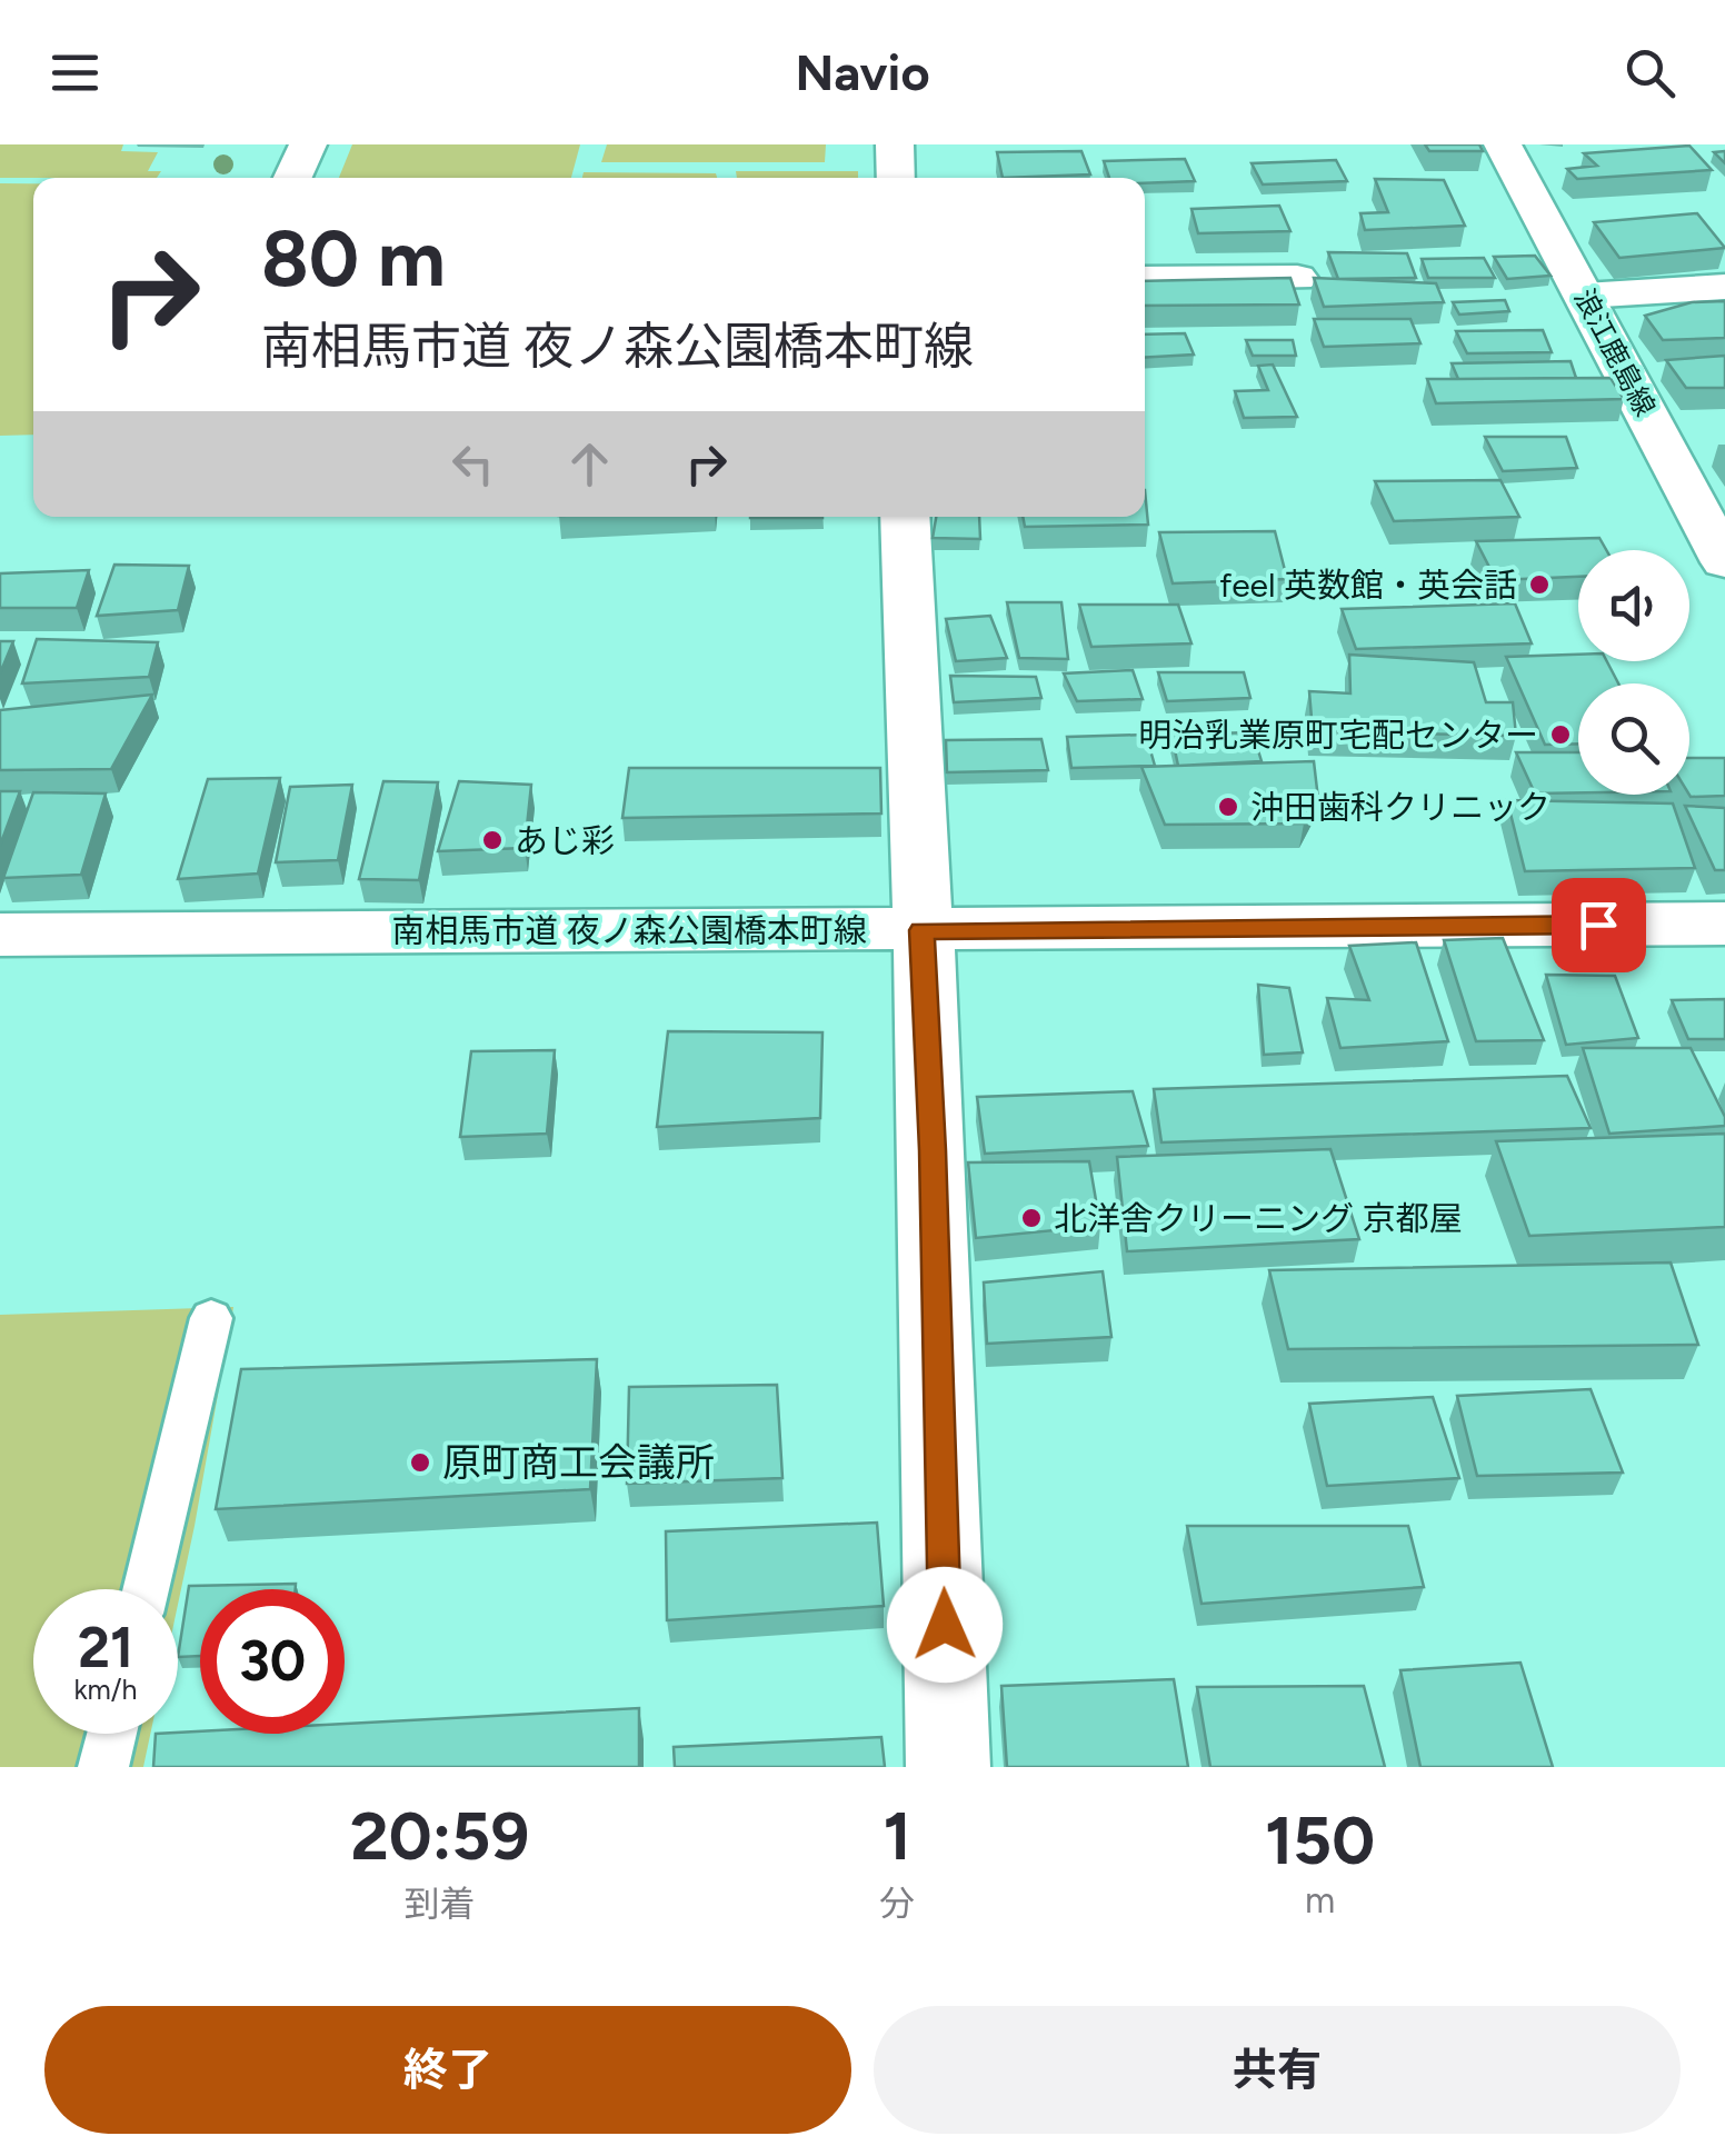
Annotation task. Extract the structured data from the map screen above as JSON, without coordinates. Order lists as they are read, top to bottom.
{
  "streets": {
    "street": ["浪江鹿島線", "南相馬市道 夜ノ森公園橋本町線"]
  },
  "places": [
    "feel 英数館・英会話",
    "明治乳業原町宅配センター",
    "沖田歯科クリニック",
    "あじ彩",
    "北洋舎クリーニング 京都屋",
    "原町商工会議所"
  ],
  "page": {
    "header": "Navio",
    "turn": ["80 m", "南相馬市道 夜ノ森公園橋本町線"],
    "speed": "21 km/h",
    "limit": "30",
    "eta": [
      "20:59",
      "到着",
      "1",
      "分",
      "150",
      "m"
    ],
    "buttons": ["終了", "共有"]
  }
}
